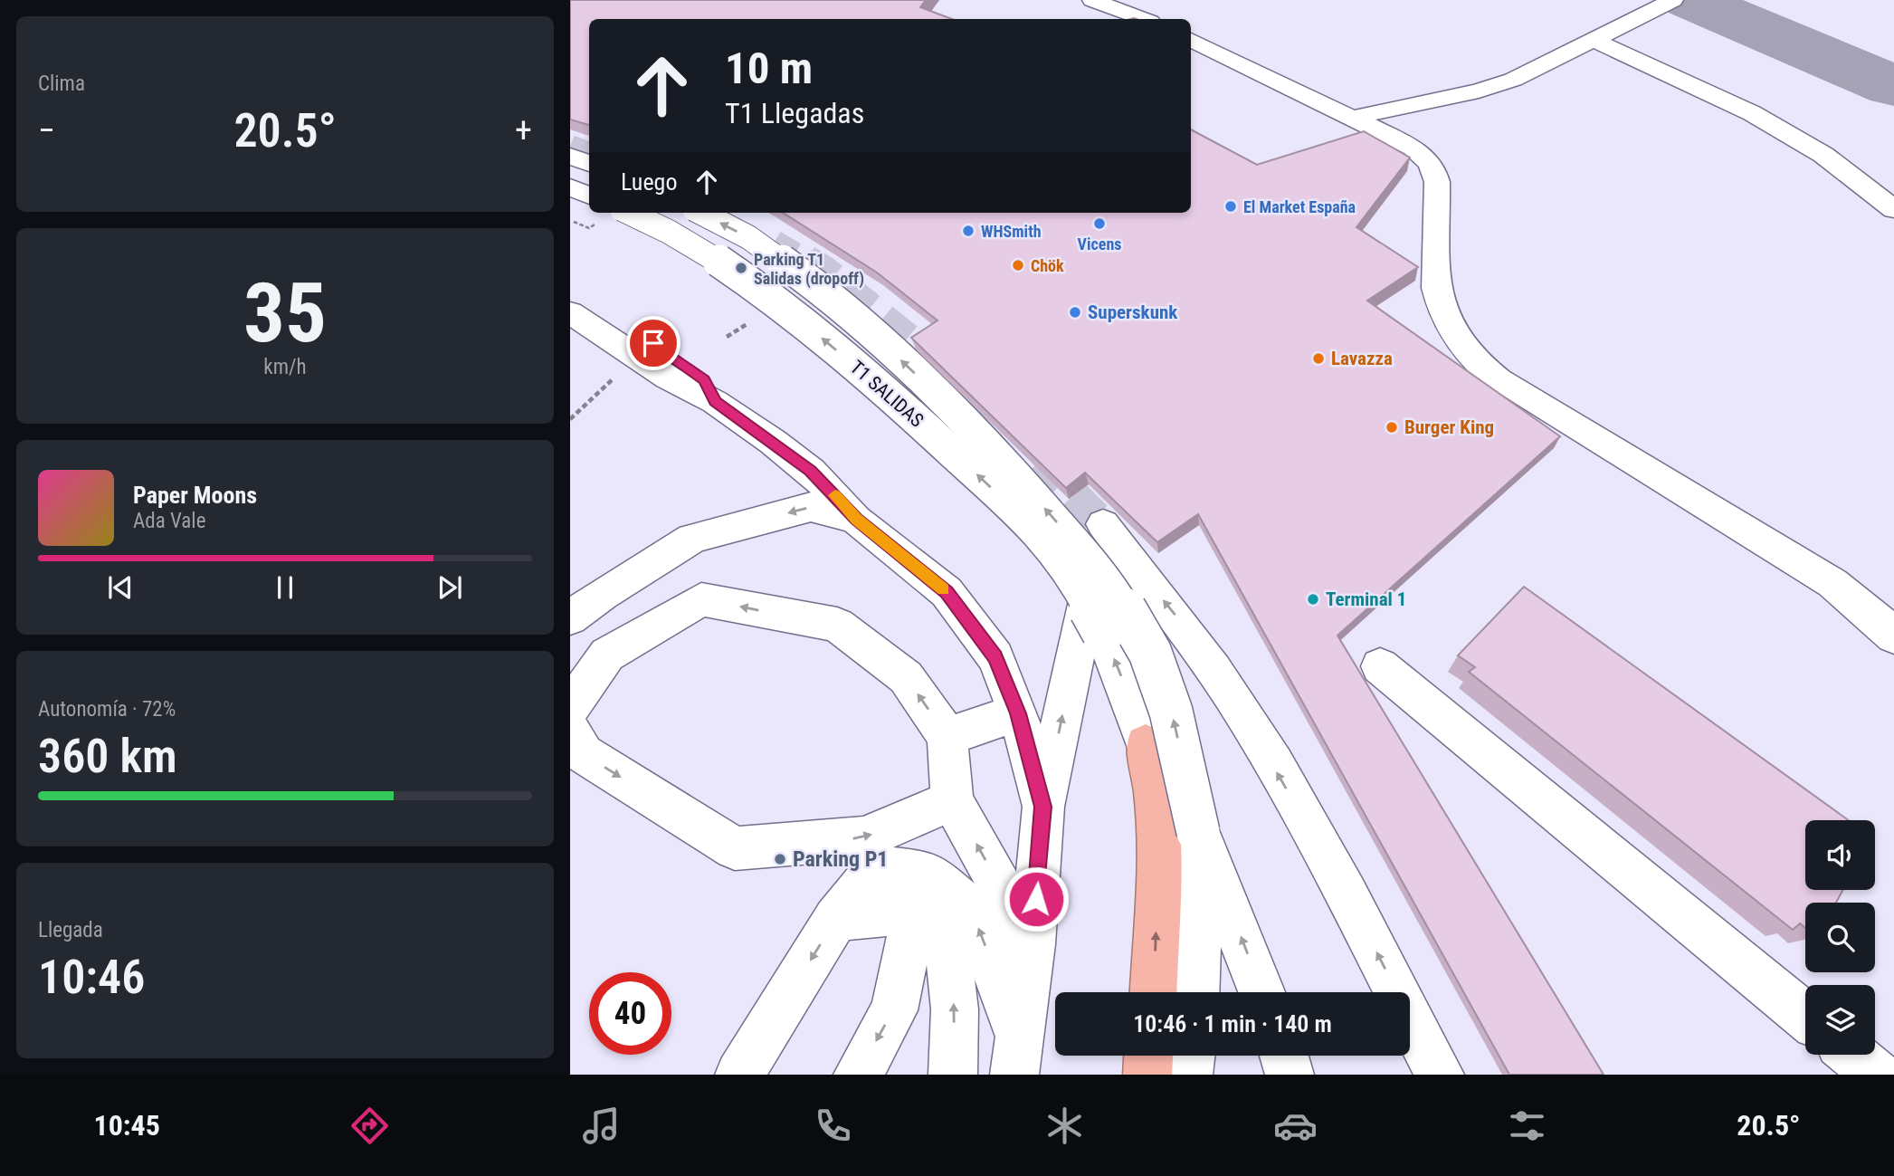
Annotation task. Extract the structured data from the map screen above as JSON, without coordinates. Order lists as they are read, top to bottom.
{
  "streets": {
    "street": ["T1 SALIDAS"]
  },
  "places": [
    "El Market España",
    "Vicens",
    "WHSmith",
    "Chök",
    "Parking T1 Salidas (dropoff)",
    "Superskunk",
    "Lavazza",
    "Burger King",
    "Terminal 1",
    "Parking P1"
  ],
  "page": {
    "tile": [
      "Clima",
      ["35", "km/h"],
      ["Autonomía · 72%", "360 km"],
      ["Llegada", "10:46"]
    ],
    "turn": ["10 m", "T1 Llegadas"],
    "heat": ["−", "20.5°", "+"],
    "then": "Luego",
    "song": ["Paper Moons", "Ada Vale"],
    "limit": "40",
    "trip": "10:46 · 1 min · 140 m",
    "tabs": ["10:45", "20.5°"]
  }
}
